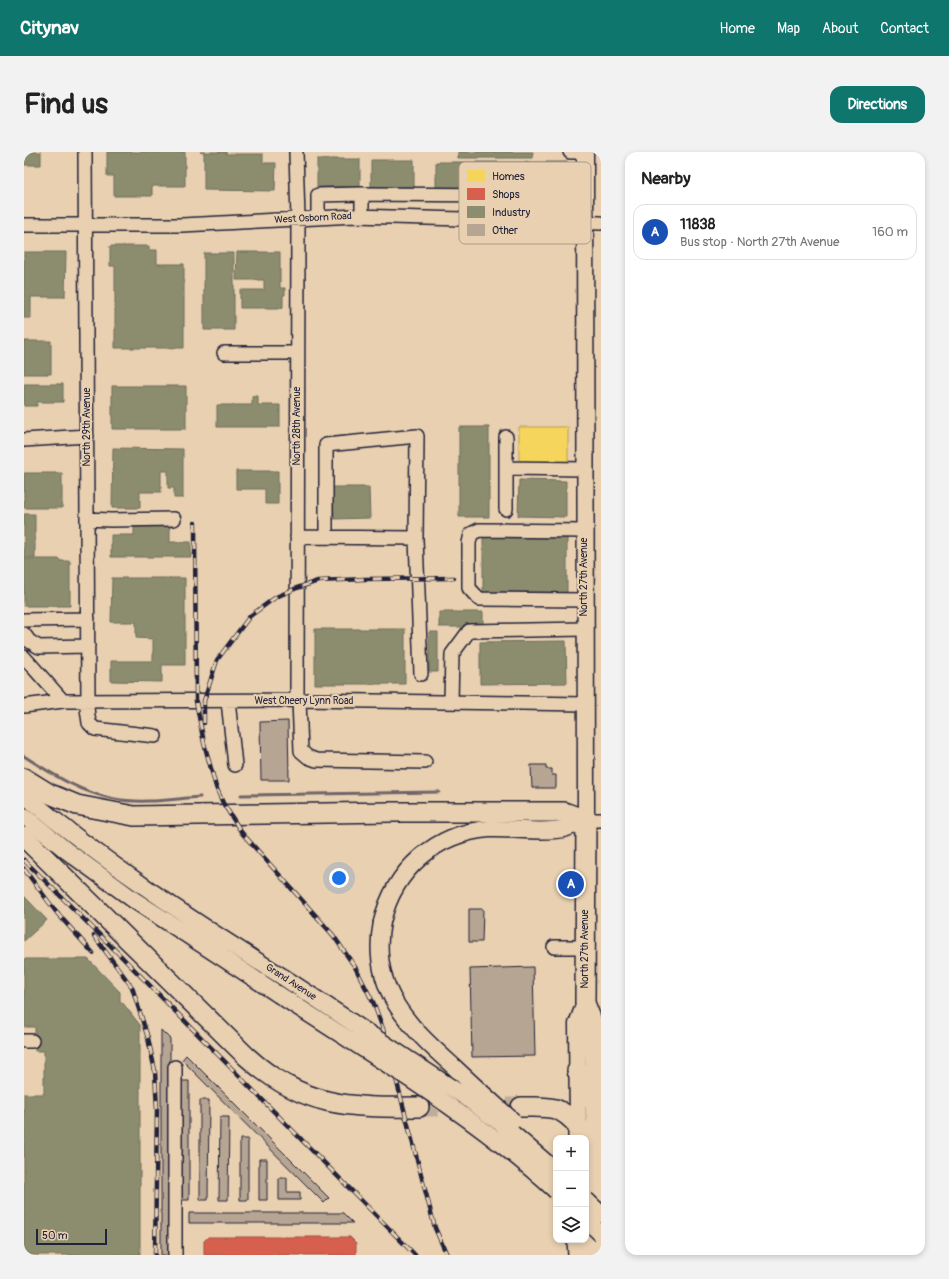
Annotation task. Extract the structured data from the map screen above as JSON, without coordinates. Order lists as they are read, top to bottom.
{
  "streets": {
    "highway": ["North 27th Avenue"],
    "main road": ["Grand Avenue"],
    "street": [
      "West Osborn Road",
      "North 28th Avenue",
      "North 29th Avenue",
      "West Cheery Lynn Road"
    ]
  },
  "crossings": [
    ["West Osborn Road", "North 28th Avenue"],
    ["West Osborn Road", "North 29th Avenue"],
    ["North 28th Avenue", "West Cheery Lynn Road"],
    ["North 29th Avenue", "West Cheery Lynn Road"],
    ["North 27th Avenue", "West Cheery Lynn Road"]
  ],
  "legend": [
    "Homes",
    "Shops",
    "Industry",
    "Other"
  ],
  "scale_bar": "50 m",
  "page": {
    "header": "Citynav",
    "nav": [
      "Home",
      "Map",
      "About",
      "Contact"
    ],
    "buttons": "Directions",
    "title": "Find us",
    "heading": "Nearby",
    "list": [
      {
        "mark": "A",
        "name": "11838",
        "note": "Bus stop · North 27th Avenue",
        "value": "160 m"
      }
    ],
    "pins": "A",
    "map_buttons": ["+", "−"],
    "scale": "50 m"
  }
}
